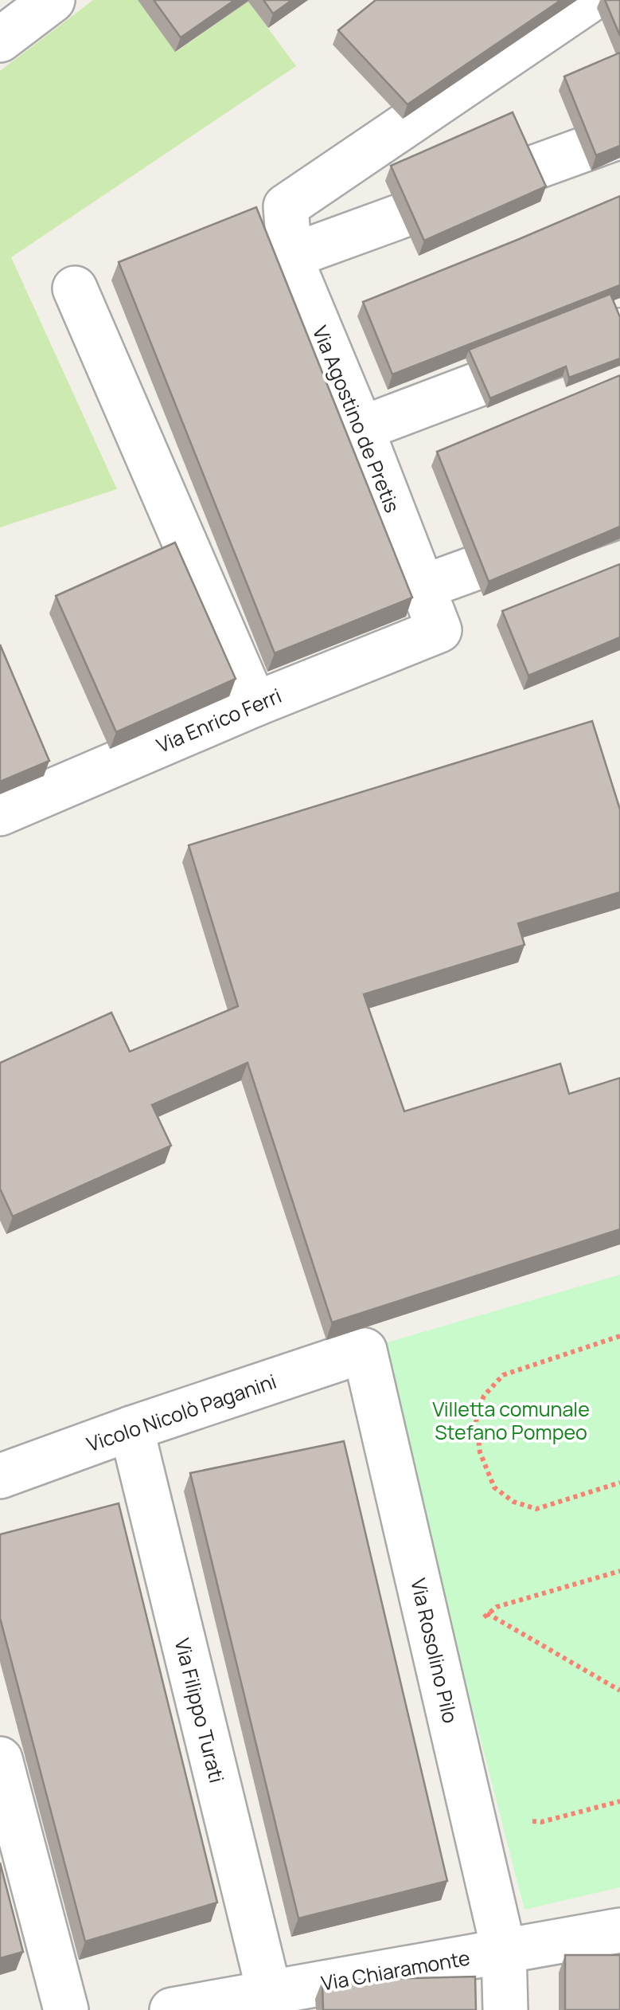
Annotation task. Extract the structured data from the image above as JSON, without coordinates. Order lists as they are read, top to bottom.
{
  "streets": {
    "street": [
      "Via Agostino de Pretis",
      "Via Enrico Ferri",
      "Vicolo Nicolò Paganini",
      "Via Rosolino Pilo",
      "Via Filippo Turati",
      "Via Chiaramonte"
    ]
  },
  "crossings": [
    ["Via Agostino de Pretis", "Via Enrico Ferri"],
    ["Vicolo Nicolò Paganini", "Via Rosolino Pilo"],
    ["Vicolo Nicolò Paganini", "Via Filippo Turati"],
    ["Via Rosolino Pilo", "Via Chiaramonte"],
    ["Via Filippo Turati", "Via Chiaramonte"]
  ],
  "parks": ["Villetta comunale Stefano Pompeo"]
}
